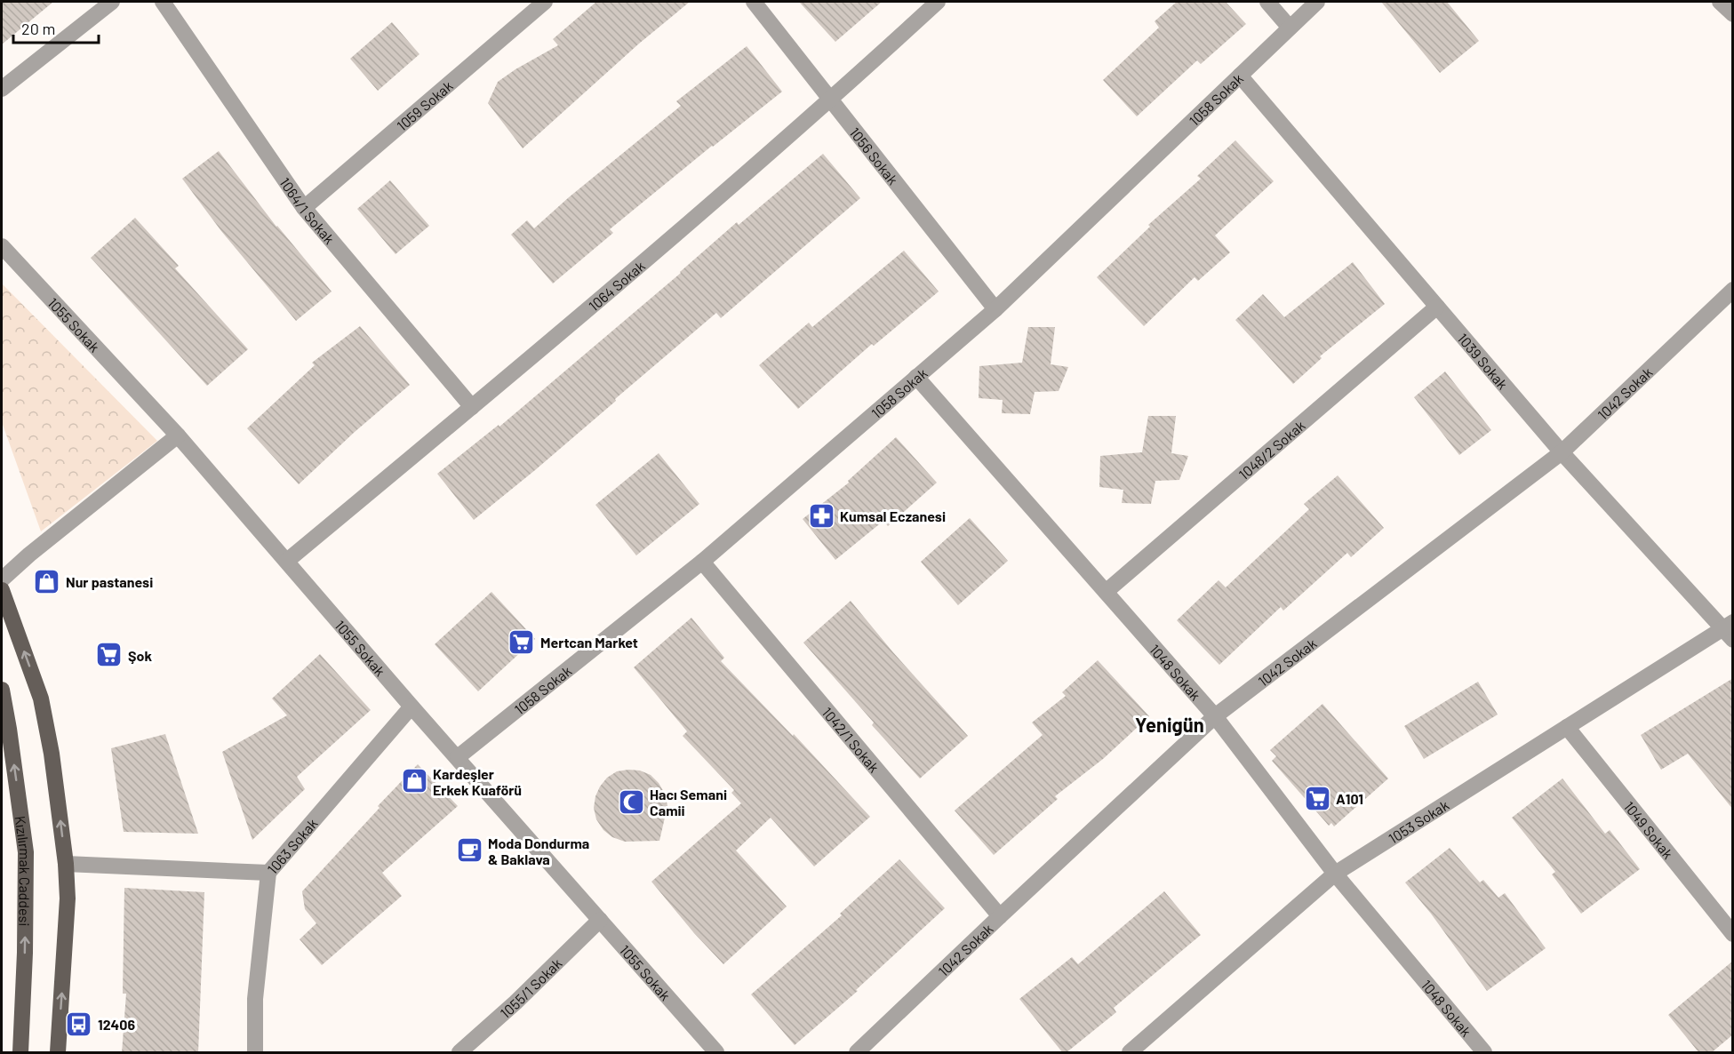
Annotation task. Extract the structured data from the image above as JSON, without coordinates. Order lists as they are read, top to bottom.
{
  "streets": {
    "main road": ["Kızılırmak Caddesi"],
    "street": [
      "1058 Sokak",
      "1059 Sokak",
      "1056 Sokak",
      "1064/1 Sokak",
      "1064 Sokak",
      "1055 Sokak",
      "1039 Sokak",
      "1042 Sokak",
      "1048/2 Sokak",
      "1048 Sokak",
      "1042/1 Sokak",
      "1053 Sokak",
      "1049 Sokak",
      "1063 Sokak",
      "1055/1 Sokak"
    ]
  },
  "crossings": [
    ["1058 Sokak", "1056 Sokak"],
    ["1058 Sokak", "1055 Sokak"],
    ["1058 Sokak", "1039 Sokak"],
    ["1058 Sokak", "1048 Sokak"],
    ["1058 Sokak", "1042/1 Sokak"],
    ["1059 Sokak", "1064/1 Sokak"],
    ["1056 Sokak", "1064 Sokak"],
    ["1064/1 Sokak", "1064 Sokak"],
    ["1064 Sokak", "1055 Sokak"],
    ["1055 Sokak", "1063 Sokak"],
    ["1055 Sokak", "1055/1 Sokak"],
    ["1039 Sokak", "1042 Sokak"],
    ["1039 Sokak", "1048/2 Sokak"],
    ["1039 Sokak", "1053 Sokak"],
    ["1042 Sokak", "1048 Sokak"],
    ["1042 Sokak", "1042/1 Sokak"],
    ["1048/2 Sokak", "1048 Sokak"],
    ["1048 Sokak", "1053 Sokak"],
    ["1053 Sokak", "1049 Sokak"]
  ],
  "districts": ["Yenigün"],
  "places": {
    "pharmacy": ["Kumsal Eczanesi"],
    "shop": ["Nur pastanesi", "Kardeşler Erkek Kuaförü"],
    "supermarket": ["Mertcan Market", "Şok", "A101"],
    "mosque": ["Hacı Semani Camii"],
    "cafe": ["Moda Dondurma & Baklava"],
    "bus stop": ["12406"]
  },
  "scale_bar": "20 m"
}
